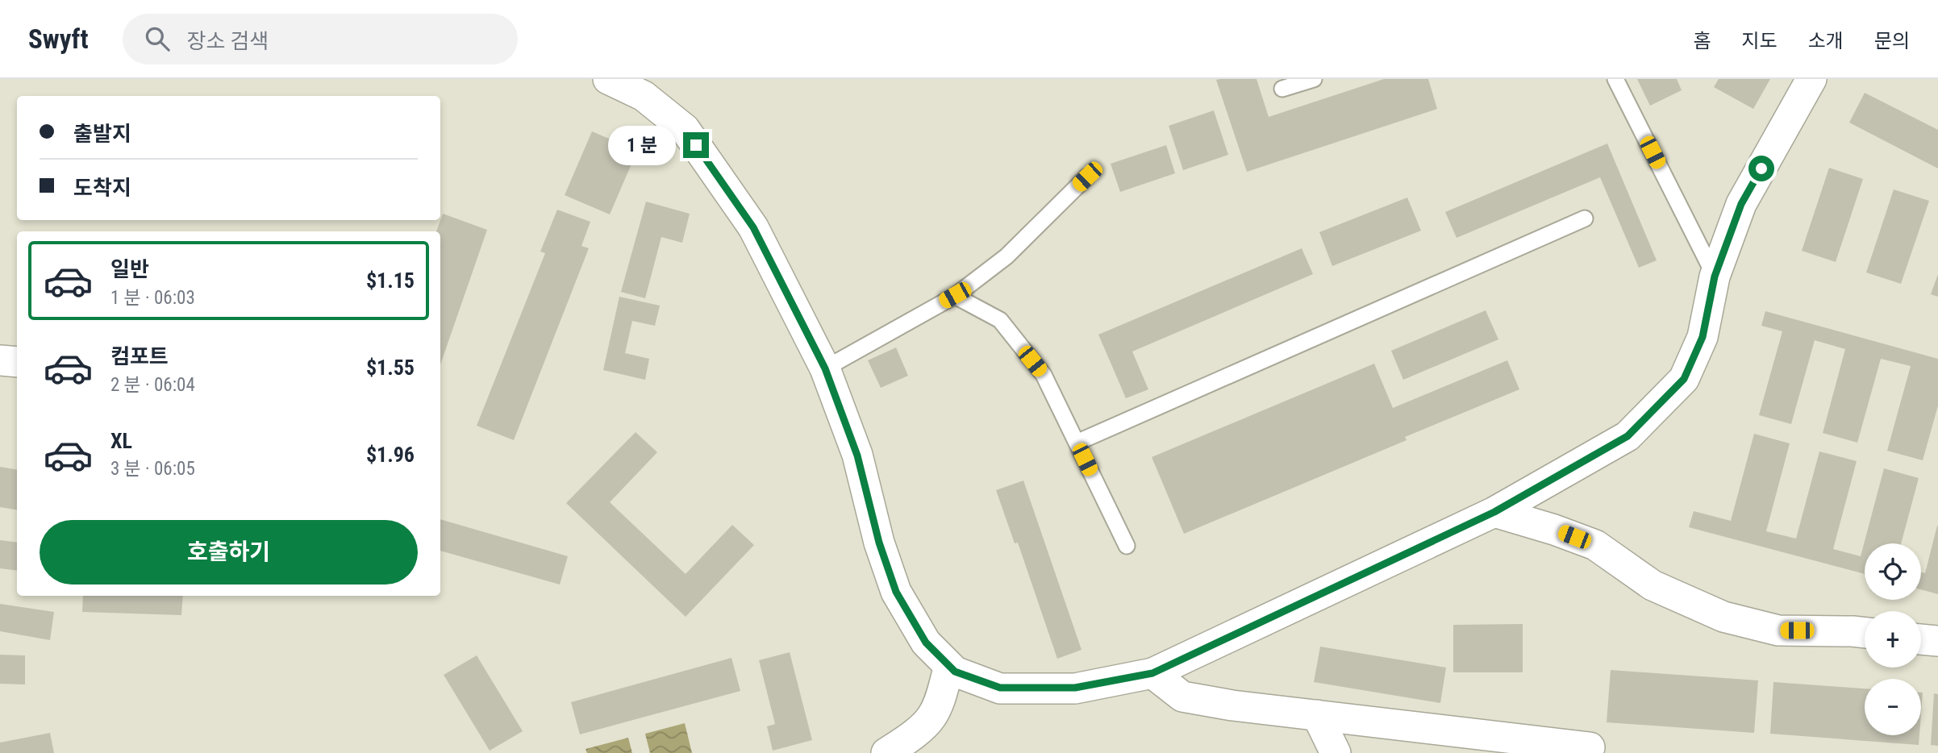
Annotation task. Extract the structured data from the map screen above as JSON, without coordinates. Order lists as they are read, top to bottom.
{
  "page": {
    "header": "Swyft",
    "search": "장소 검색",
    "nav": [
      "홈",
      "지도",
      "소개",
      "문의"
    ],
    "banner": ["출발지", "도착지"],
    "bubble": "1 분",
    "list": [
      {
        "name": "일반",
        "note": "1 분 · 06:03",
        "value": "$1.15"
      },
      {
        "name": "컴포트",
        "note": "2 분 · 06:04",
        "value": "$1.55"
      },
      {
        "name": "XL",
        "note": "3 분 · 06:05",
        "value": "$1.96"
      }
    ],
    "buttons": "호출하기",
    "map_buttons": ["+", "−"]
  }
}
